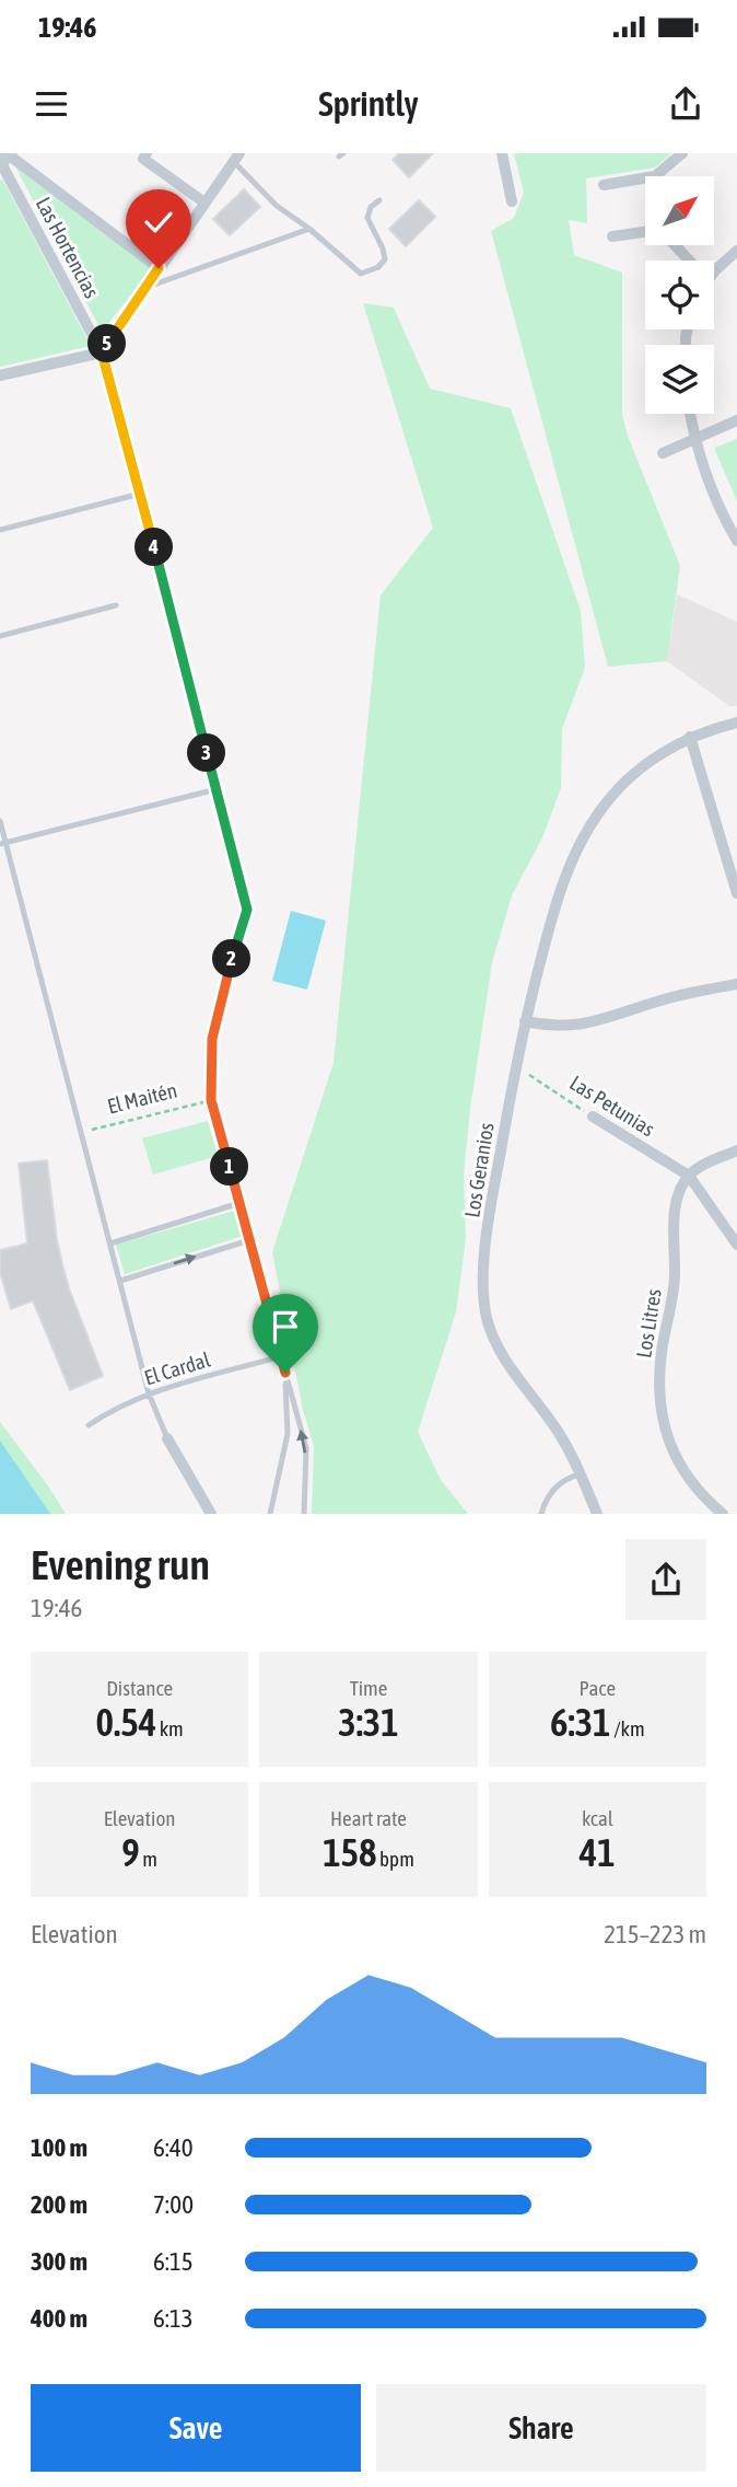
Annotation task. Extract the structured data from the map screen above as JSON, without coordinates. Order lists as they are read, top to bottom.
{
  "streets": {
    "street": [
      "Las Hortencias",
      "Las Petunias",
      "Los Geranios",
      "Los Litres"
    ],
    "lane": ["El Cardal"],
    "path": ["El Maitén"]
  },
  "crossings": [
    ["Las Petunias", "Los Geranios"],
    ["Las Petunias", "Los Litres"]
  ],
  "north": "top right",
  "page": {
    "status": "19:46",
    "header": "Sprintly",
    "pins": [
      "5",
      "4",
      "3",
      "2",
      "1"
    ],
    "heading": ["Evening run", "19:46"],
    "stats": [
      ["Distance", "0.54 km"],
      ["Time", "3:31"],
      ["Pace", "6:31 /km"],
      ["Elevation", "9 m"],
      ["Heart rate", "158 bpm"],
      ["kcal", "41"]
    ],
    "chart": ["Elevation", "215–223 m"],
    "list": [
      {
        "name": "100 m",
        "note": "6:40"
      },
      {
        "name": "200 m",
        "note": "7:00"
      },
      {
        "name": "300 m",
        "note": "6:15"
      },
      {
        "name": "400 m",
        "note": "6:13"
      }
    ],
    "buttons": ["Save", "Share"]
  }
}
